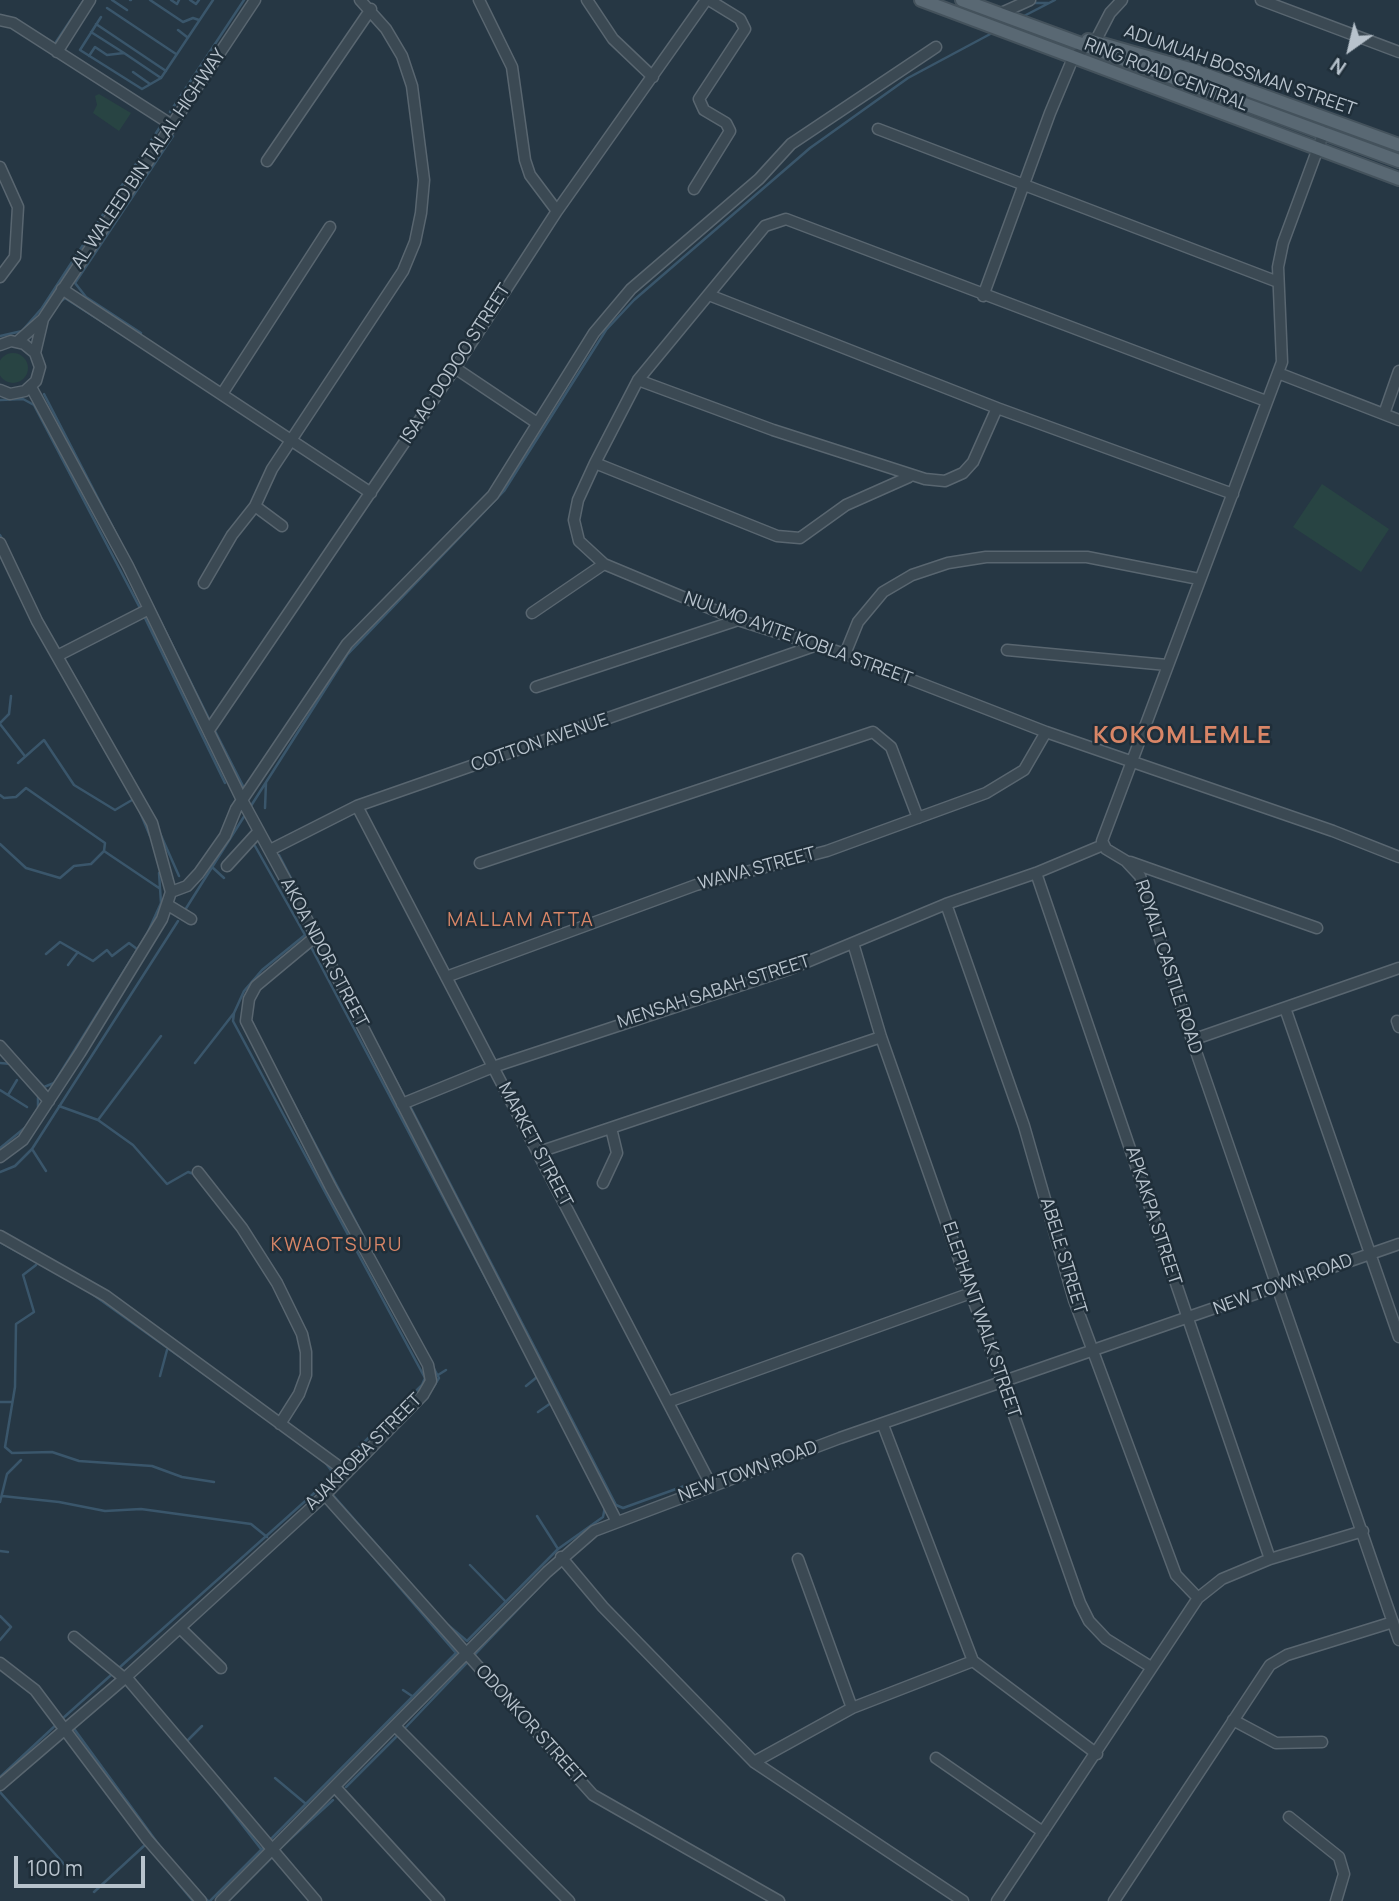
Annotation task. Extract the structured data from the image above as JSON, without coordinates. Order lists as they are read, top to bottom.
{
  "streets": {
    "main road": ["ADUMUAH BOSSMAN STREET", "RING ROAD CENTRAL"],
    "street": [
      "AL WALEED BIN TALAL HIGHWAY",
      "ISAAC DODOO STREET",
      "NUUMO AYITE KOBLA STREET",
      "COTTON AVENUE",
      "WAWA STREET",
      "AKOA NDOR STREET",
      "ROYALT CASTLE ROAD",
      "MENSAH SABAH STREET",
      "MARKET STREET",
      "APKAKPA STREET",
      "ABELE STREET",
      "NEW TOWN ROAD",
      "ELEPHANT WALK STREET",
      "AJAKROBA STREET",
      "ODONKOR STREET"
    ]
  },
  "crossings": [
    ["ADUMUAH BOSSMAN STREET", "RING ROAD CENTRAL"],
    ["AL WALEED BIN TALAL HIGHWAY", "AKOA NDOR STREET"],
    ["ISAAC DODOO STREET", "AKOA NDOR STREET"],
    ["NUUMO AYITE KOBLA STREET", "COTTON AVENUE"],
    ["NUUMO AYITE KOBLA STREET", "WAWA STREET"],
    ["COTTON AVENUE", "AKOA NDOR STREET"],
    ["COTTON AVENUE", "MARKET STREET"],
    ["WAWA STREET", "MARKET STREET"],
    ["AKOA NDOR STREET", "MENSAH SABAH STREET"],
    ["AKOA NDOR STREET", "NEW TOWN ROAD"],
    ["AKOA NDOR STREET", "AJAKROBA STREET"],
    ["ROYALT CASTLE ROAD", "MENSAH SABAH STREET"],
    ["ROYALT CASTLE ROAD", "NEW TOWN ROAD"],
    ["MENSAH SABAH STREET", "MARKET STREET"],
    ["MENSAH SABAH STREET", "APKAKPA STREET"],
    ["MENSAH SABAH STREET", "ABELE STREET"],
    ["MENSAH SABAH STREET", "ELEPHANT WALK STREET"],
    ["MARKET STREET", "NEW TOWN ROAD"],
    ["APKAKPA STREET", "NEW TOWN ROAD"],
    ["ABELE STREET", "NEW TOWN ROAD"],
    ["NEW TOWN ROAD", "ELEPHANT WALK STREET"],
    ["NEW TOWN ROAD", "ODONKOR STREET"],
    ["AJAKROBA STREET", "ODONKOR STREET"]
  ],
  "districts": ["KOKOMLEMLE", "MALLAM ATTA", "KWAOTSURU"],
  "scale_bar": "100 m",
  "north": "bottom left"
}
